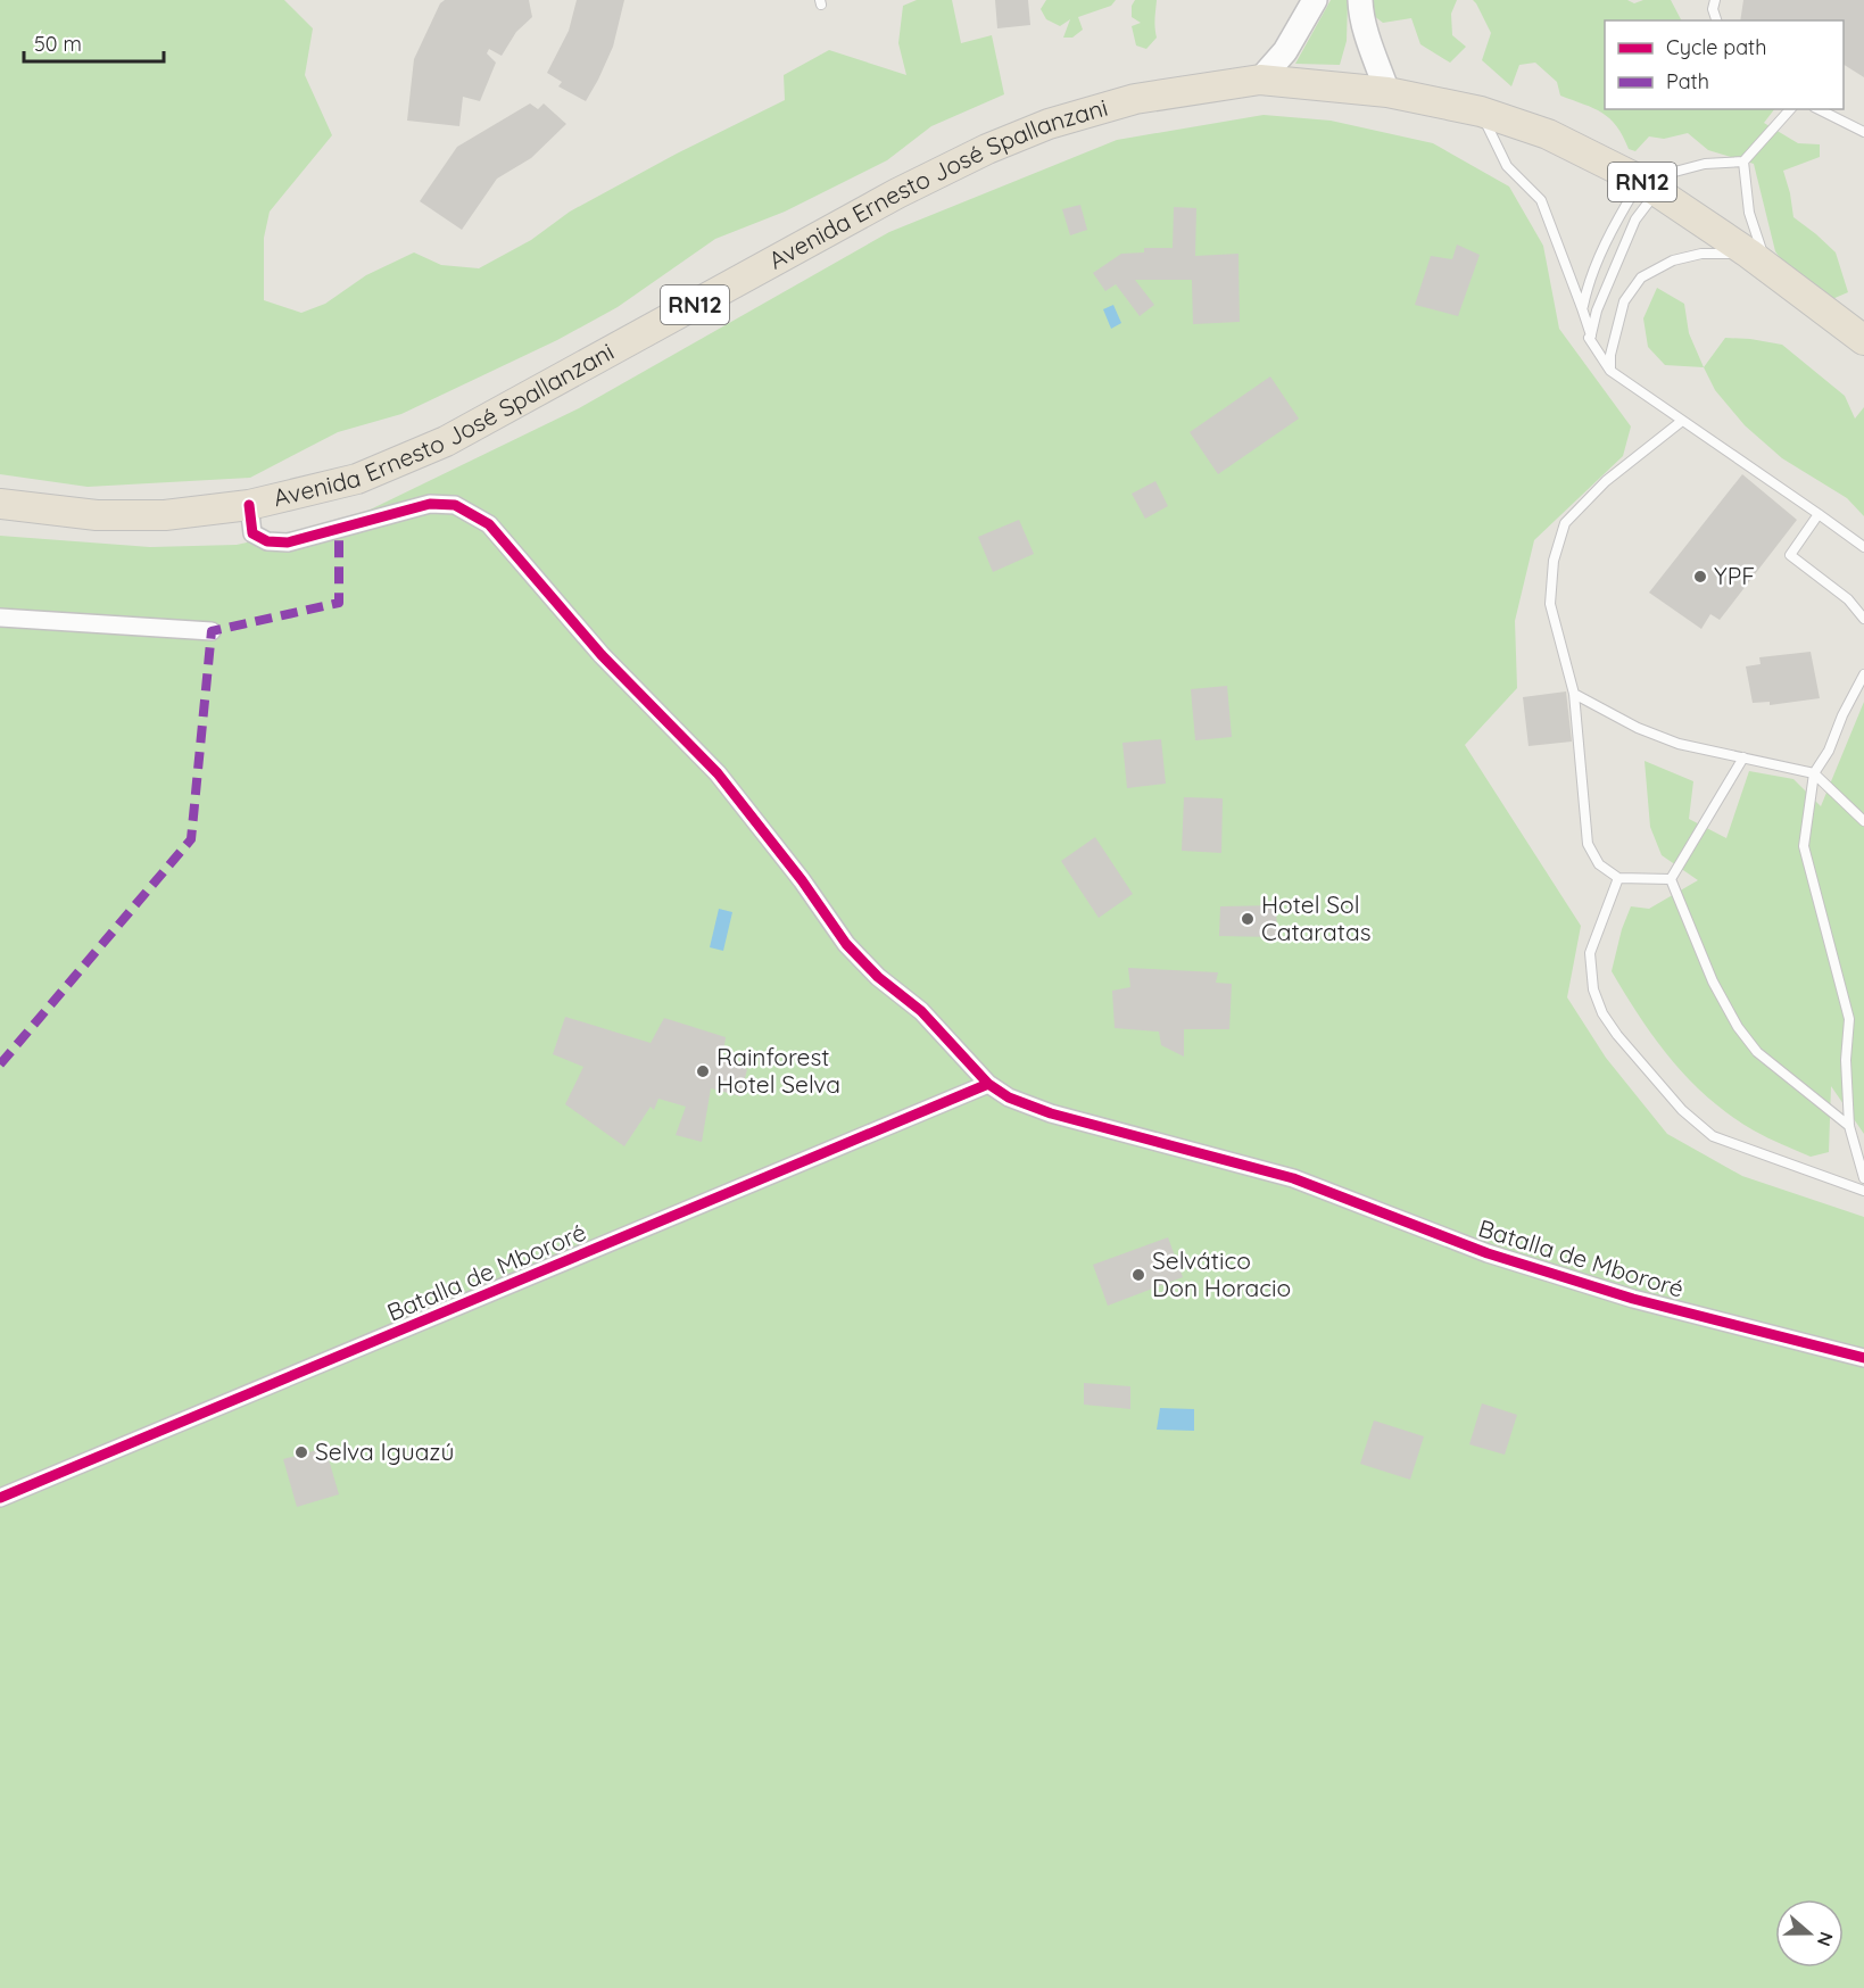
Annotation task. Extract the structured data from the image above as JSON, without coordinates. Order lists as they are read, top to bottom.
{
  "streets": {
    "highway": ["RN12", "Avenida Ernesto José Spallanzani"],
    "street": ["Batalla de Mbororé"]
  },
  "crossings": [
    ["Avenida Ernesto José Spallanzani", "Batalla de Mbororé"]
  ],
  "places": [
    "YPF",
    "Hotel Sol Cataratas",
    "Rainforest Hotel Selva",
    "Selvático Don Horacio",
    "Selva Iguazú"
  ],
  "legend": ["Cycle path", "Path"],
  "scale_bar": "50 m",
  "north": "right"
}
